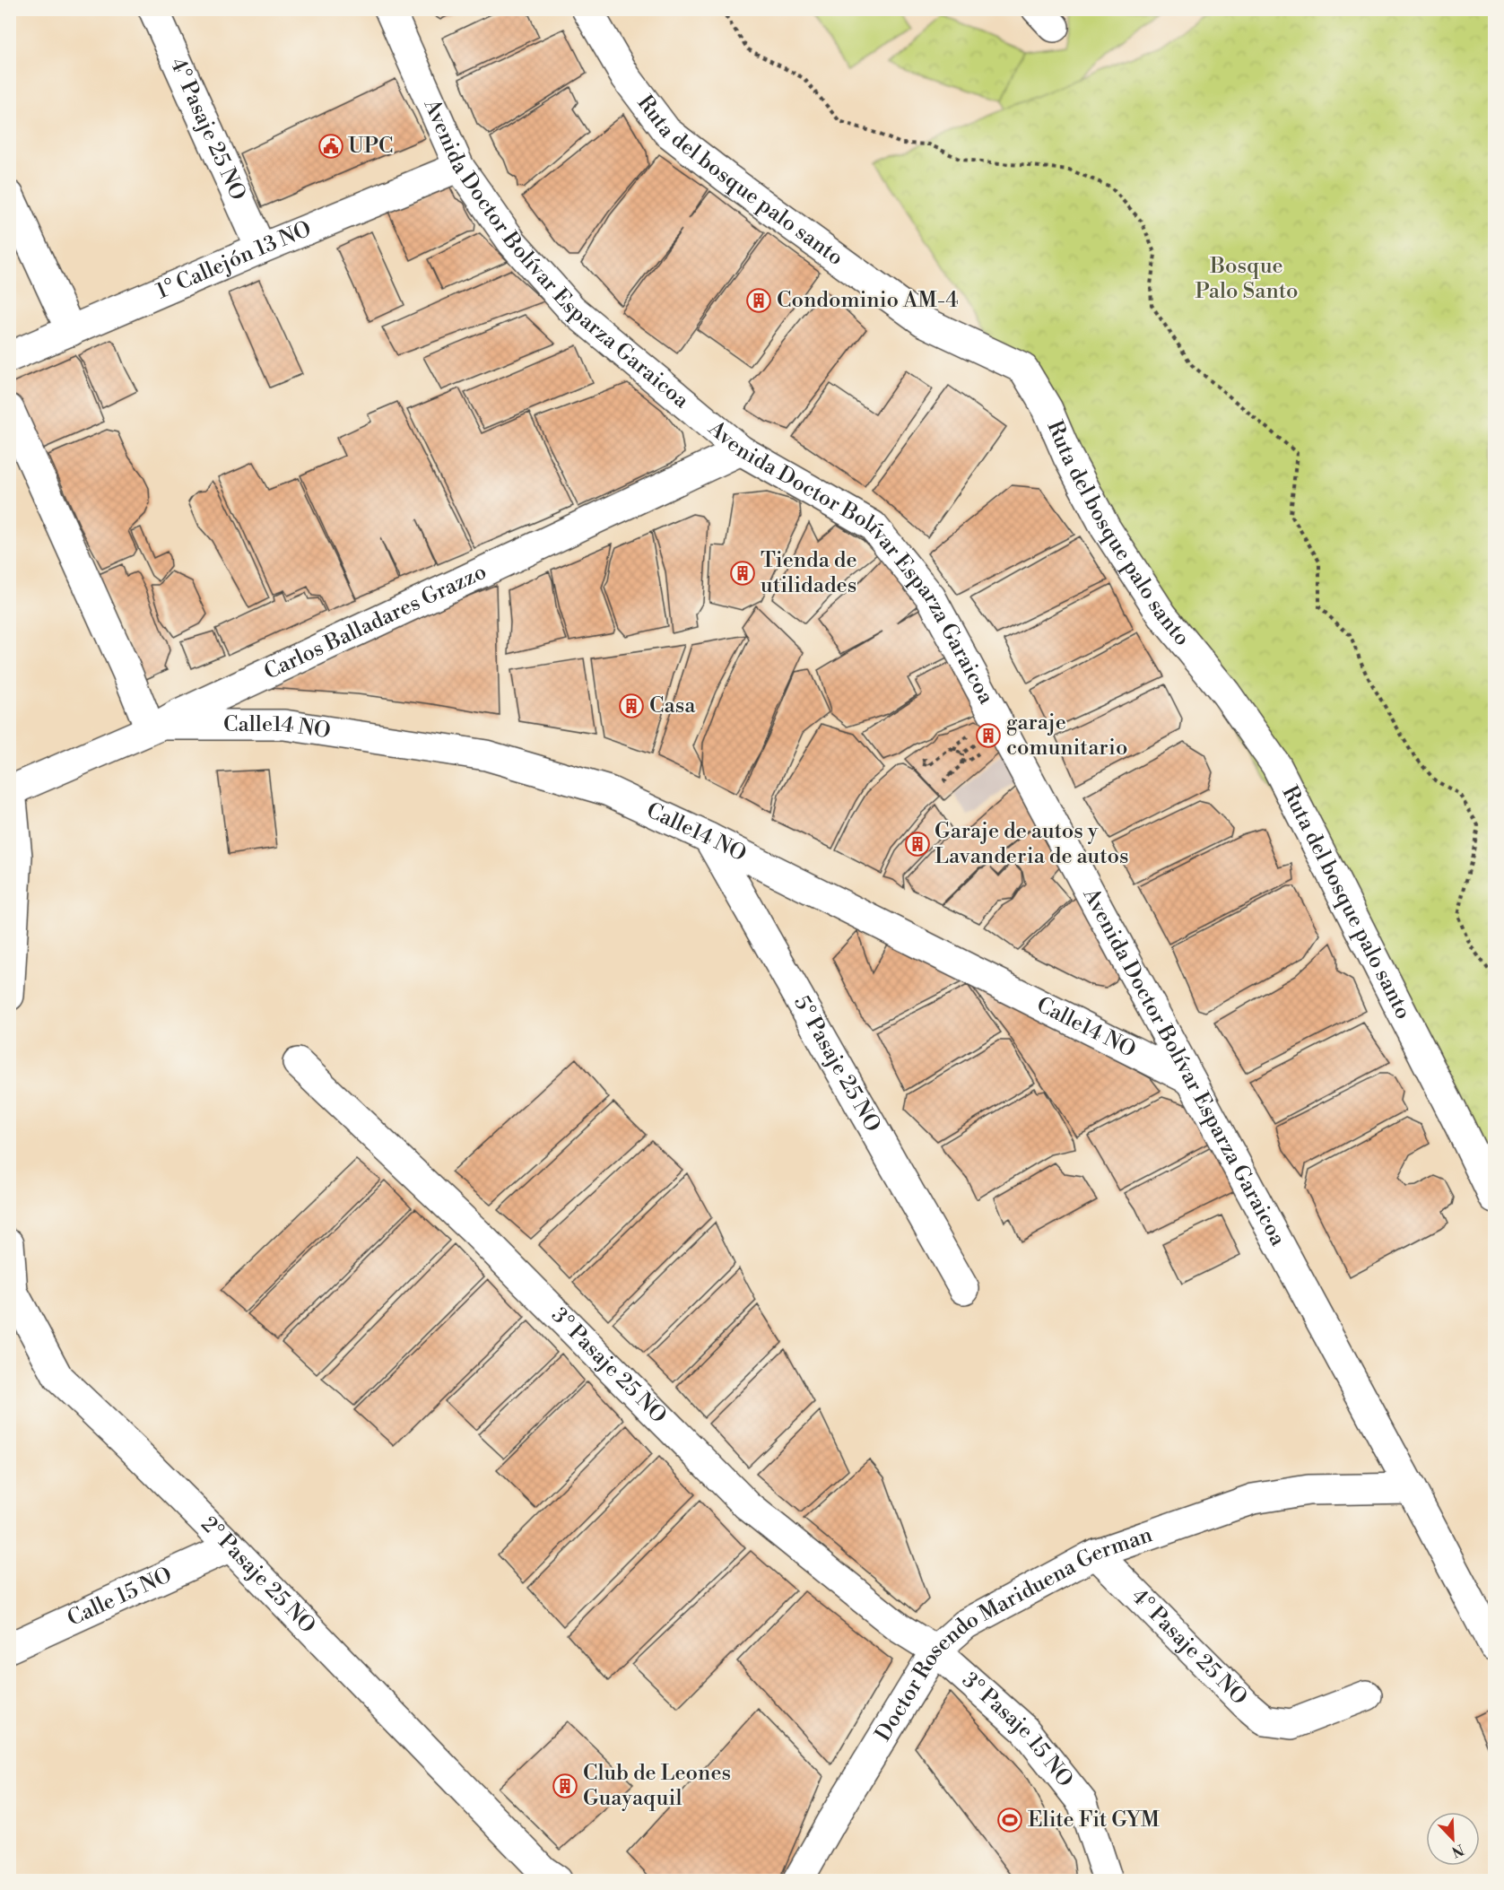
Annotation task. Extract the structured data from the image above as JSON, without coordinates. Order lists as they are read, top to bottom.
{
  "streets": {
    "street": [
      "4° Pasaje 25 NO",
      "Ruta del bosque palo santo",
      "Avenida Doctor Bolívar Esparza Garaicoa",
      "1° Callejón 13 NO",
      "Carlos Balladares Grazzo",
      "Calle14 NO",
      "5° Pasaje 25 NO",
      "3° Pasaje 25 NO",
      "2° Pasaje 25 NO",
      "Calle 15 NO",
      "Doctor Rosendo Mariduena German",
      "3° Pasaje 15 NO"
    ]
  },
  "crossings": [
    ["4° Pasaje 25 NO", "1° Callejón 13 NO"],
    ["4° Pasaje 25 NO", "Doctor Rosendo Mariduena German"],
    ["Avenida Doctor Bolívar Esparza Garaicoa", "1° Callejón 13 NO"],
    ["Avenida Doctor Bolívar Esparza Garaicoa", "Carlos Balladares Grazzo"],
    ["Avenida Doctor Bolívar Esparza Garaicoa", "Calle14 NO"],
    ["Avenida Doctor Bolívar Esparza Garaicoa", "Doctor Rosendo Mariduena German"],
    ["Carlos Balladares Grazzo", "Calle14 NO"],
    ["Calle14 NO", "5° Pasaje 25 NO"],
    ["3° Pasaje 25 NO", "Doctor Rosendo Mariduena German"],
    ["3° Pasaje 25 NO", "3° Pasaje 15 NO"],
    ["2° Pasaje 25 NO", "Calle 15 NO"],
    ["Doctor Rosendo Mariduena German", "3° Pasaje 15 NO"]
  ],
  "parks": ["Bosque Palo Santo"],
  "places": {
    "public building": ["UPC"],
    "building": [
      "Condominio AM-4",
      "Tienda de utilidades",
      "Casa",
      "garaje comunitario",
      "Garaje de autos y Lavanderia de autos",
      "Club de Leones Guayaquil"
    ],
    "sports": ["Elite Fit GYM"]
  },
  "north": "bottom right"
}
